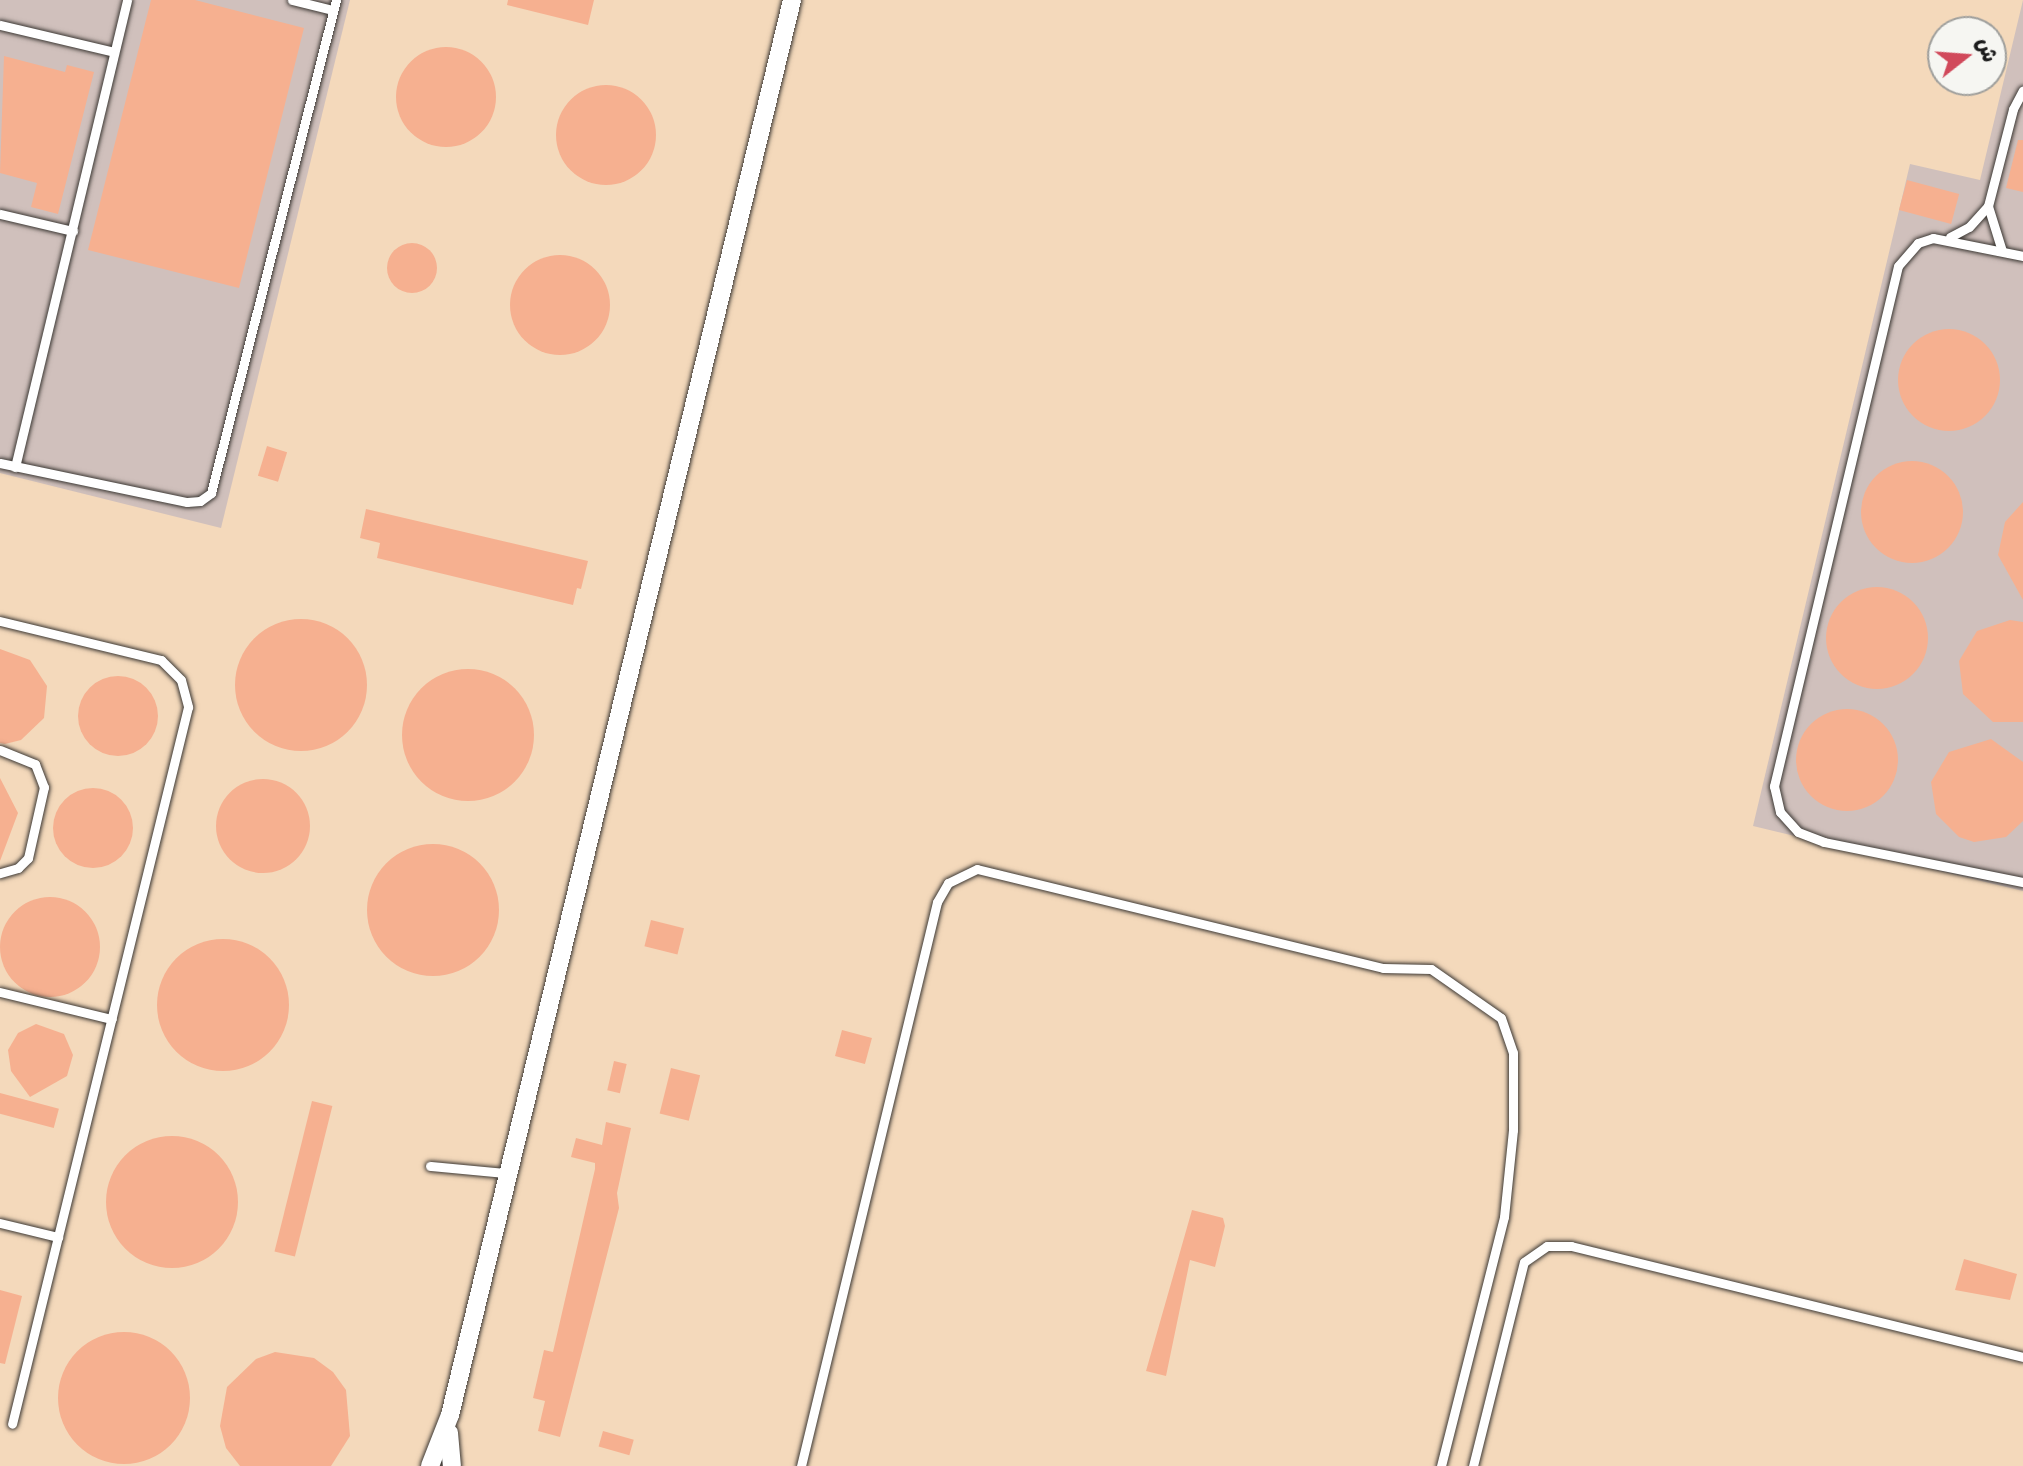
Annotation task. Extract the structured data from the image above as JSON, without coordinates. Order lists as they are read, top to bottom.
{
  "north": "right"
}
